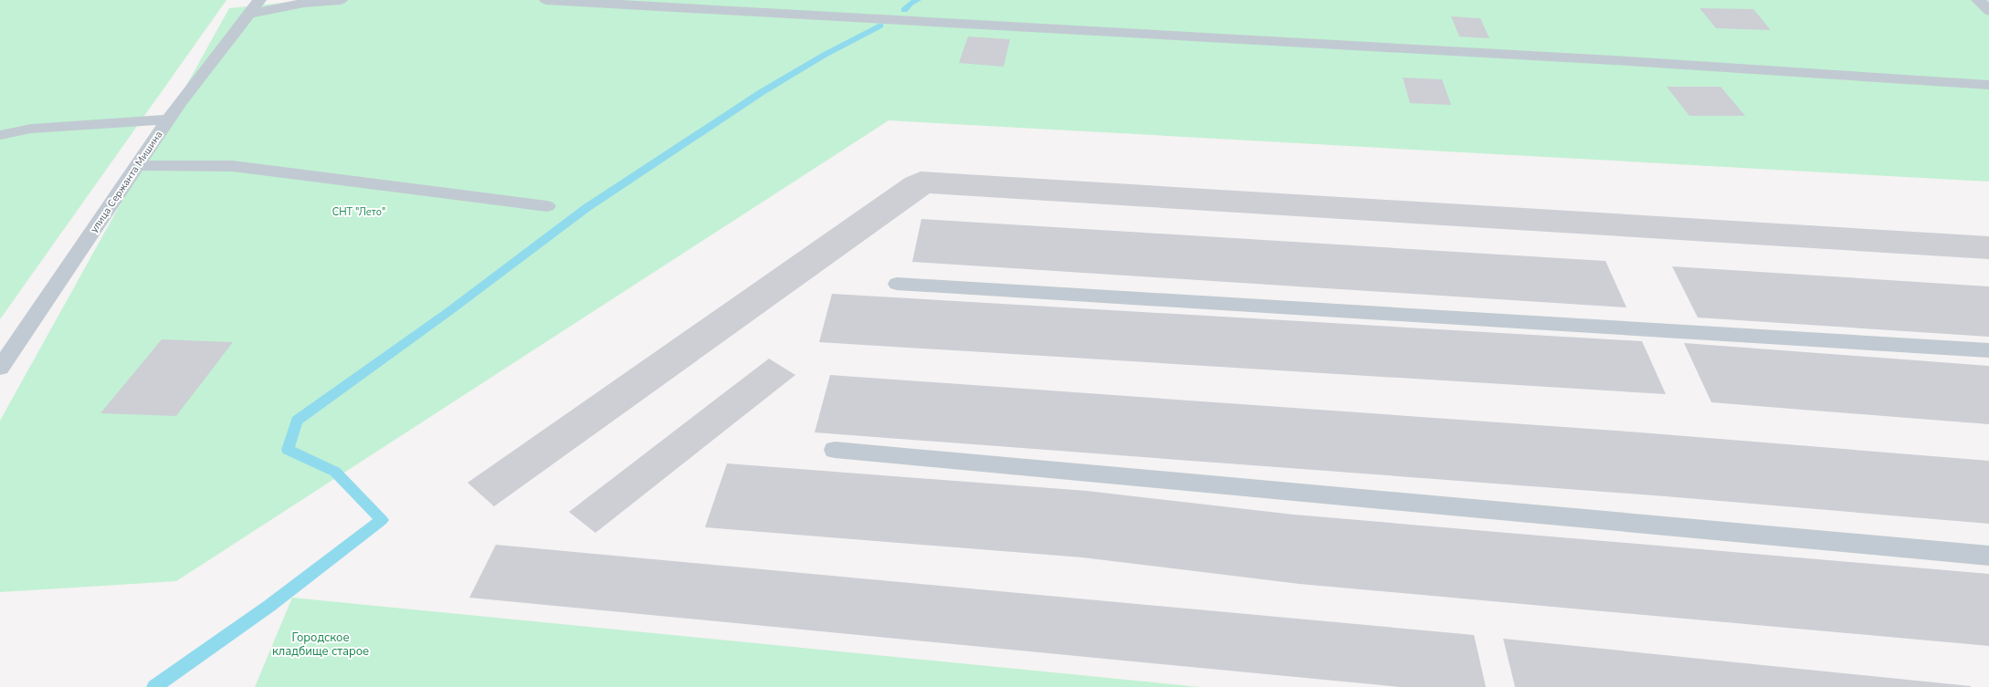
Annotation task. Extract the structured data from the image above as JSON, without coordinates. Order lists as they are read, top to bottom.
{
  "streets": {
    "street": ["улица Сержанта Мишина"]
  },
  "parks": ["СНТ \"Лето\"", "Городское кладбище старое"]
}
